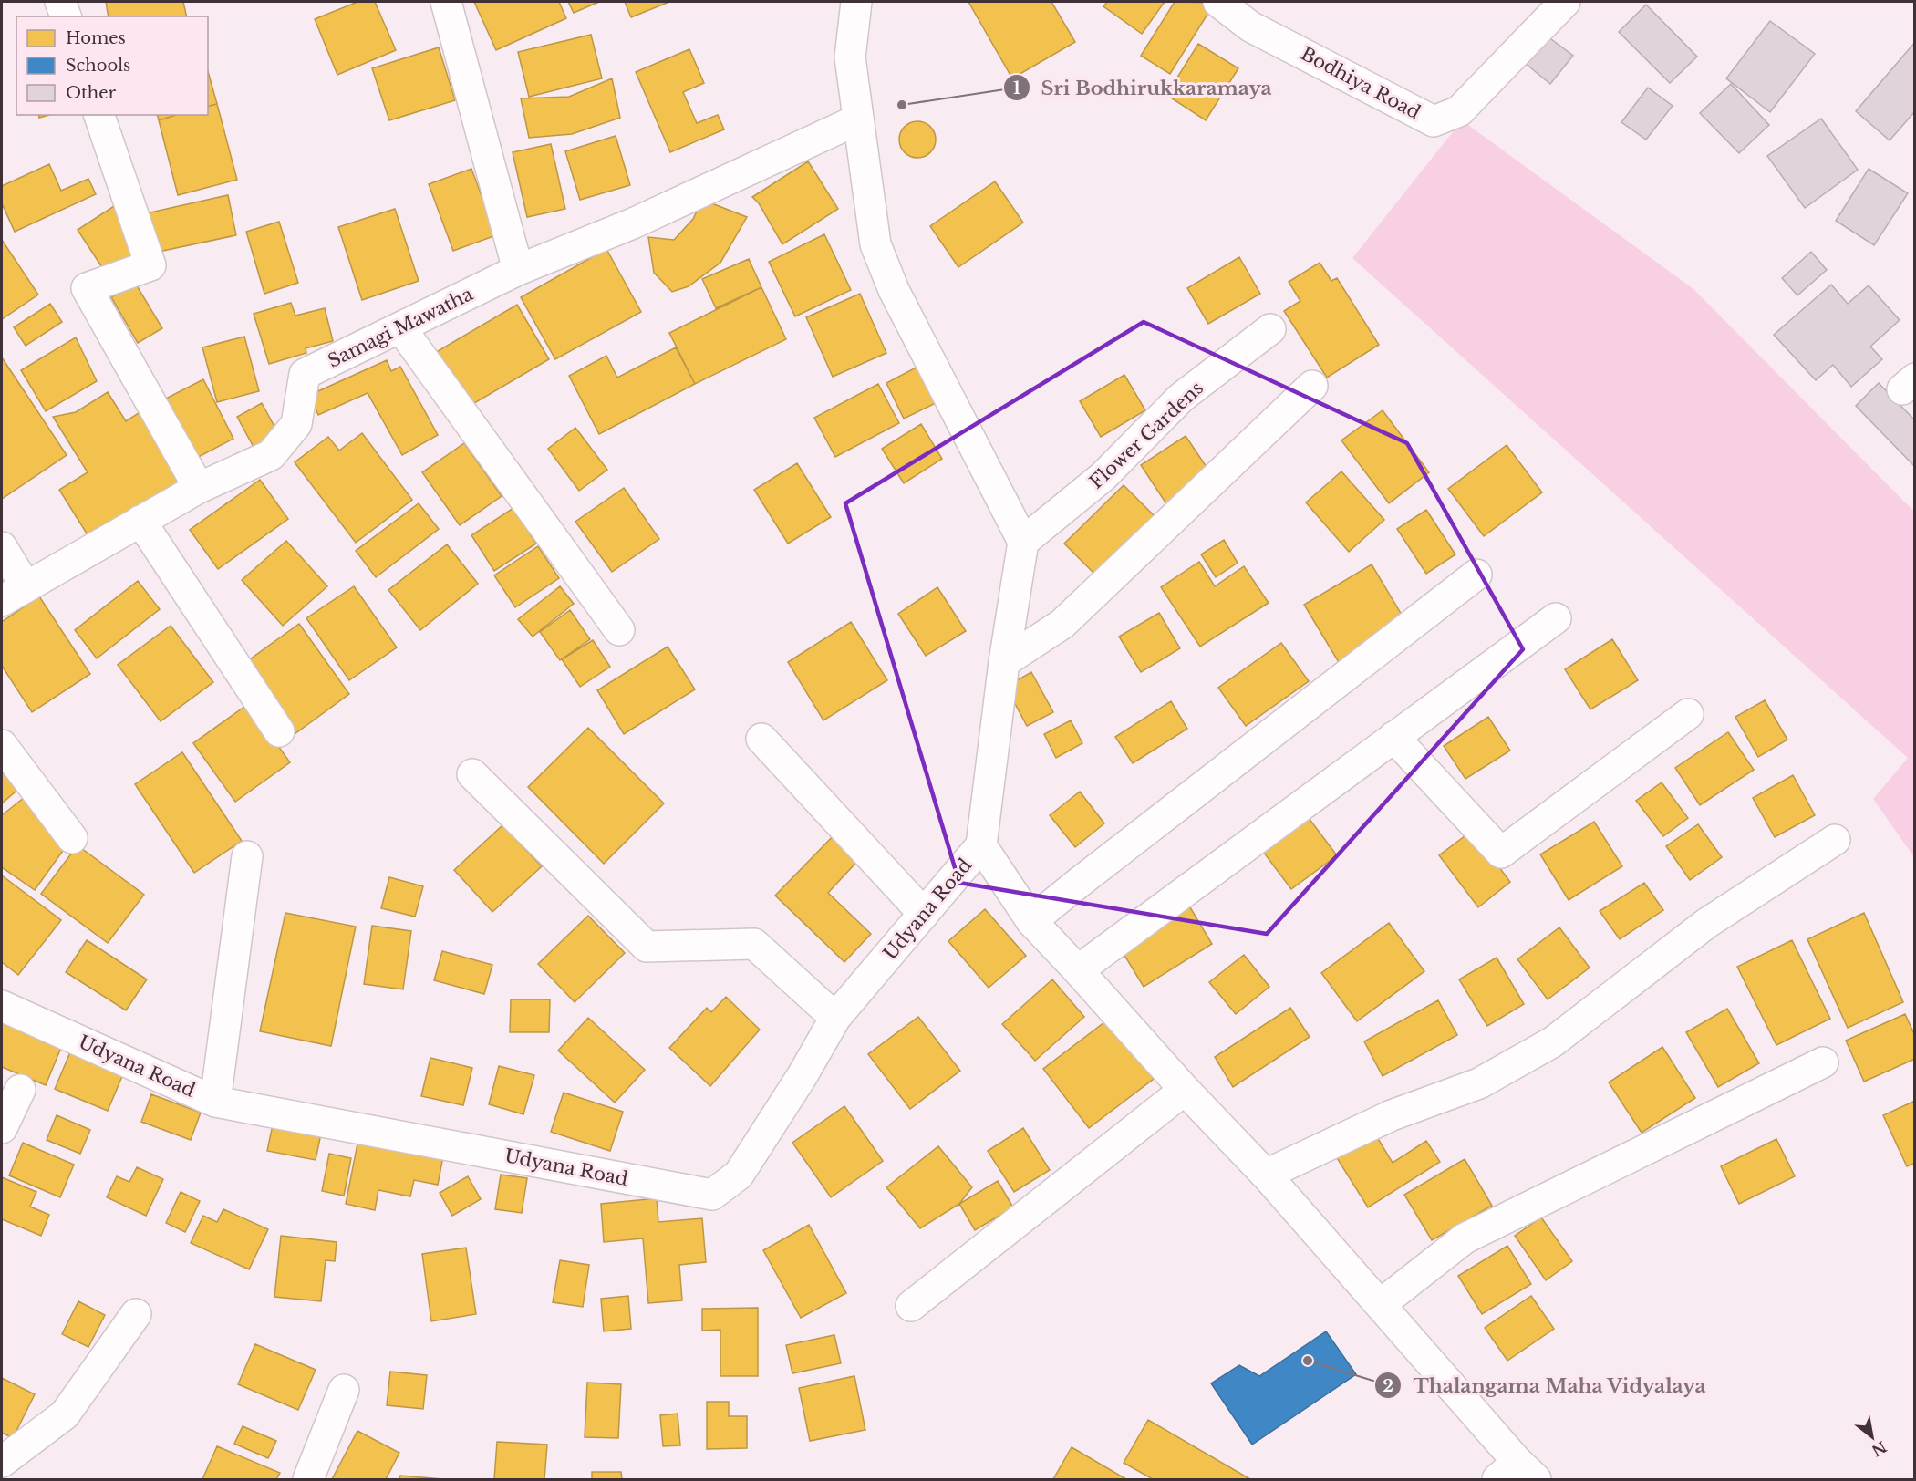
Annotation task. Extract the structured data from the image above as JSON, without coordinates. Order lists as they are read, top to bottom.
{
  "streets": {
    "street": [
      "Bodhiya Road",
      "Samagi Mawatha",
      "Flower Gardens",
      "Udyana Road"
    ]
  },
  "places": ["Sri Bodhirukkaramaya", "Thalangama Maha Vidyalaya"],
  "legend": ["Homes", "Schools", "Other"],
  "north": "bottom right"
}
